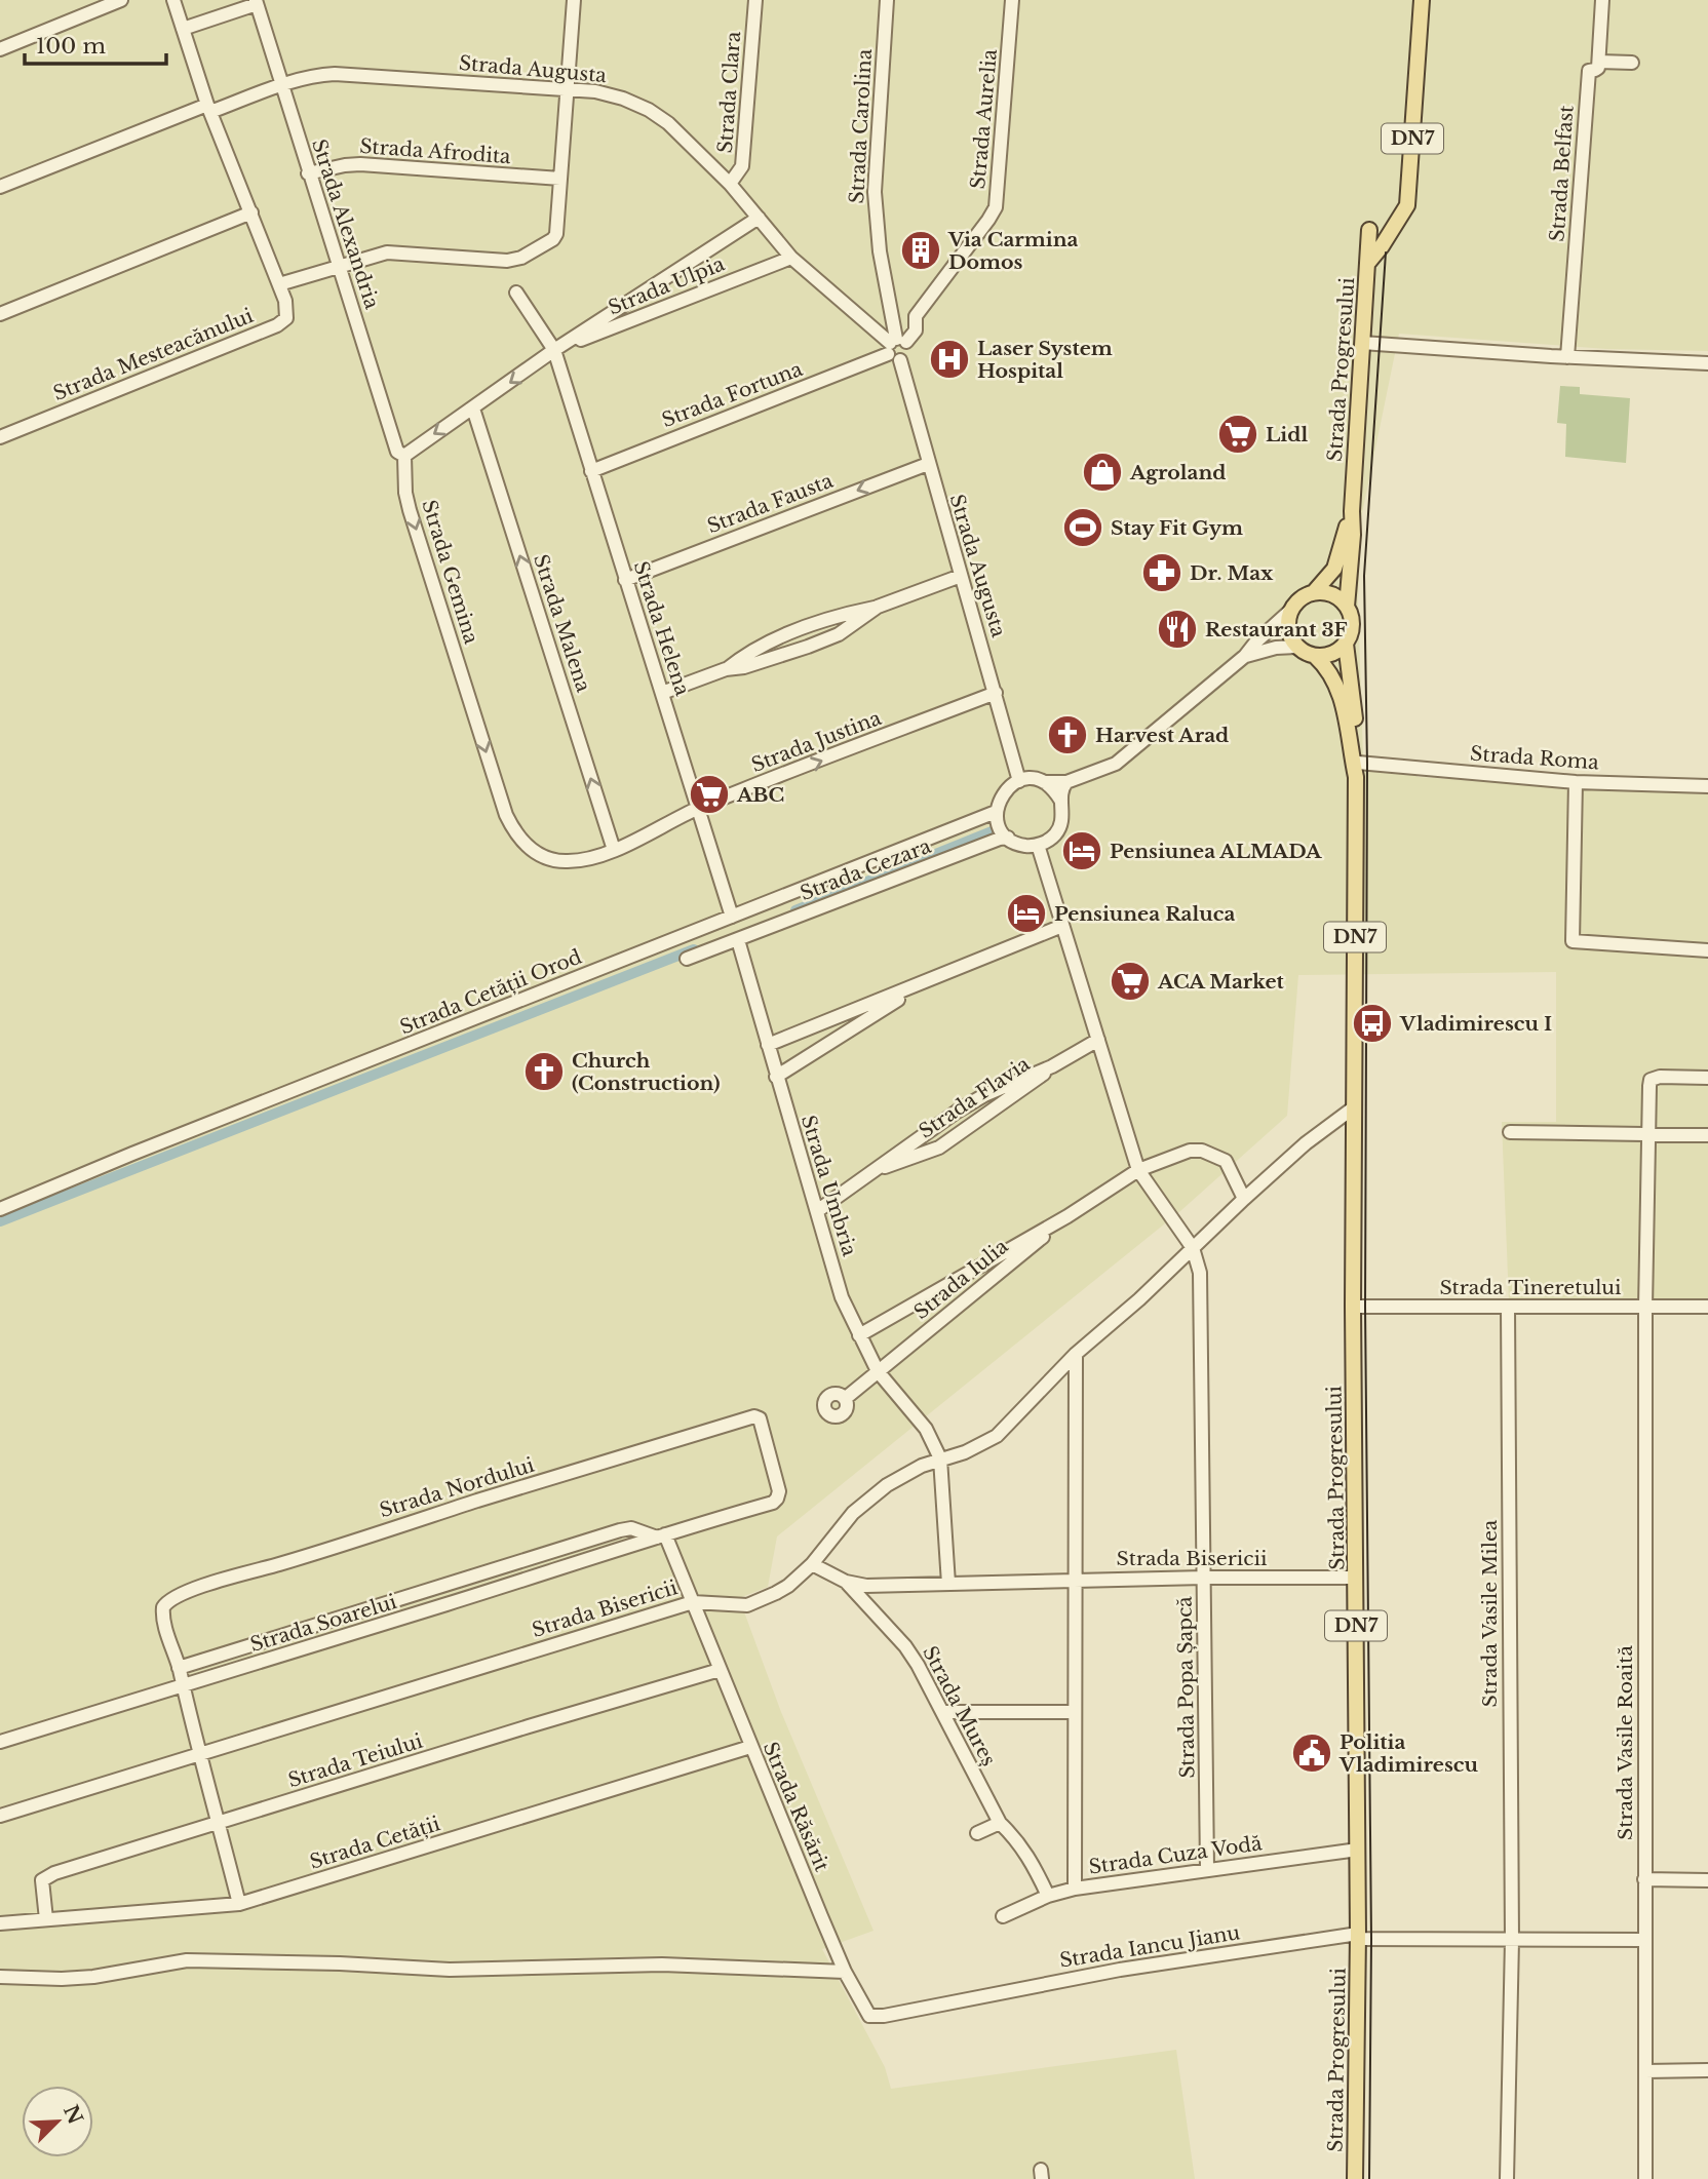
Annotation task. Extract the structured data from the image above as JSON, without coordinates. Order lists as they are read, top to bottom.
{
  "streets": {
    "main road": ["DN7", "Strada Progresului"],
    "street": [
      "Strada Augusta",
      "Strada Clara",
      "Strada Aurelia",
      "Strada Carolina",
      "Strada Afrodita",
      "Strada Belfast",
      "Strada Alexandria",
      "Strada Ulpia",
      "Strada Mesteacănului",
      "Strada Fortuna",
      "Strada Fausta",
      "Strada Gemina",
      "Strada Malena",
      "Strada Helena",
      "Strada Justina",
      "Strada Roma",
      "Strada Cezara",
      "Strada Cetății Orod",
      "Strada Flavia",
      "Strada Umbria",
      "Strada Iulia",
      "Strada Tineretului",
      "Strada Nordului",
      "Strada Bisericii",
      "Strada Vasile Milea",
      "Strada Soarelui",
      "Strada Popa Șapcă",
      "Strada Mureș",
      "Strada Vasile Roaită",
      "Strada Teiului",
      "Strada Răsărit",
      "Strada Cetății",
      "Strada Cuza Vodă",
      "Strada Iancu Jianu"
    ]
  },
  "crossings": [
    ["Strada Augusta", "Strada Clara"],
    ["Strada Augusta", "Strada Aurelia"],
    ["Strada Augusta", "Strada Carolina"],
    ["Strada Augusta", "Strada Alexandria"],
    ["Strada Augusta", "Strada Ulpia"],
    ["Strada Augusta", "Strada Mesteacănului"],
    ["Strada Augusta", "Strada Fortuna"],
    ["Strada Augusta", "Strada Fausta"],
    ["Strada Augusta", "Strada Justina"],
    ["Strada Augusta", "Strada Cezara"],
    ["Strada Augusta", "Strada Cetății Orod"],
    ["Strada Aurelia", "Strada Carolina"],
    ["Strada Aurelia", "Strada Fortuna"],
    ["Strada Carolina", "Strada Fortuna"],
    ["DN7", "Strada Progresului"],
    ["Strada Afrodita", "Strada Alexandria"],
    ["Strada Alexandria", "Strada Gemina"],
    ["Strada Ulpia", "Strada Helena"],
    ["Strada Progresului", "Strada Roma"],
    ["Strada Progresului", "Strada Tineretului"],
    ["Strada Progresului", "Strada Bisericii"],
    ["Strada Progresului", "Strada Cuza Vodă"],
    ["Strada Progresului", "Strada Iancu Jianu"],
    ["Strada Fortuna", "Strada Helena"],
    ["Strada Fausta", "Strada Helena"],
    ["Strada Gemina", "Strada Malena"],
    ["Strada Gemina", "Strada Justina"],
    ["Strada Malena", "Strada Justina"],
    ["Strada Helena", "Strada Justina"],
    ["Strada Helena", "Strada Cetății Orod"],
    ["Strada Cezara", "Strada Cetății Orod"],
    ["Strada Flavia", "Strada Umbria"],
    ["Strada Umbria", "Strada Iulia"],
    ["Strada Tineretului", "Strada Vasile Milea"],
    ["Strada Tineretului", "Strada Vasile Roaită"],
    ["Strada Nordului", "Strada Bisericii"],
    ["Strada Nordului", "Strada Soarelui"],
    ["Strada Nordului", "Strada Teiului"],
    ["Strada Nordului", "Strada Cetății"],
    ["Strada Bisericii", "Strada Popa Șapcă"],
    ["Strada Bisericii", "Strada Mureș"],
    ["Strada Bisericii", "Strada Răsărit"],
    ["Strada Vasile Milea", "Strada Iancu Jianu"],
    ["Strada Soarelui", "Strada Răsărit"],
    ["Strada Popa Șapcă", "Strada Cuza Vodă"],
    ["Strada Mureș", "Strada Cuza Vodă"],
    ["Strada Vasile Roaită", "Strada Iancu Jianu"],
    ["Strada Teiului", "Strada Răsărit"],
    ["Strada Teiului", "Strada Cetății"],
    ["Strada Răsărit", "Strada Cetății"],
    ["Strada Răsărit", "Strada Iancu Jianu"]
  ],
  "one_way": [
    "Strada Fausta",
    "Strada Gemina",
    "Strada Malena",
    "Strada Justina"
  ],
  "places": {
    "building": ["Via Carmina Domos"],
    "hospital": ["Laser System Hospital"],
    "supermarket": ["Lidl", "ABC", "ACA Market"],
    "shop": ["Agroland"],
    "sports": ["Stay Fit Gym"],
    "pharmacy": ["Dr. Max"],
    "restaurant": ["Restaurant 3F"],
    "church": ["Harvest Arad", "Church (Construction)"],
    "hotel": ["Pensiunea ALMADA", "Pensiunea Raluca"],
    "bus stop": ["Vladimirescu I"],
    "public building": ["Politia Vladimirescu"]
  },
  "scale_bar": "100 m",
  "north": "top right"
}
